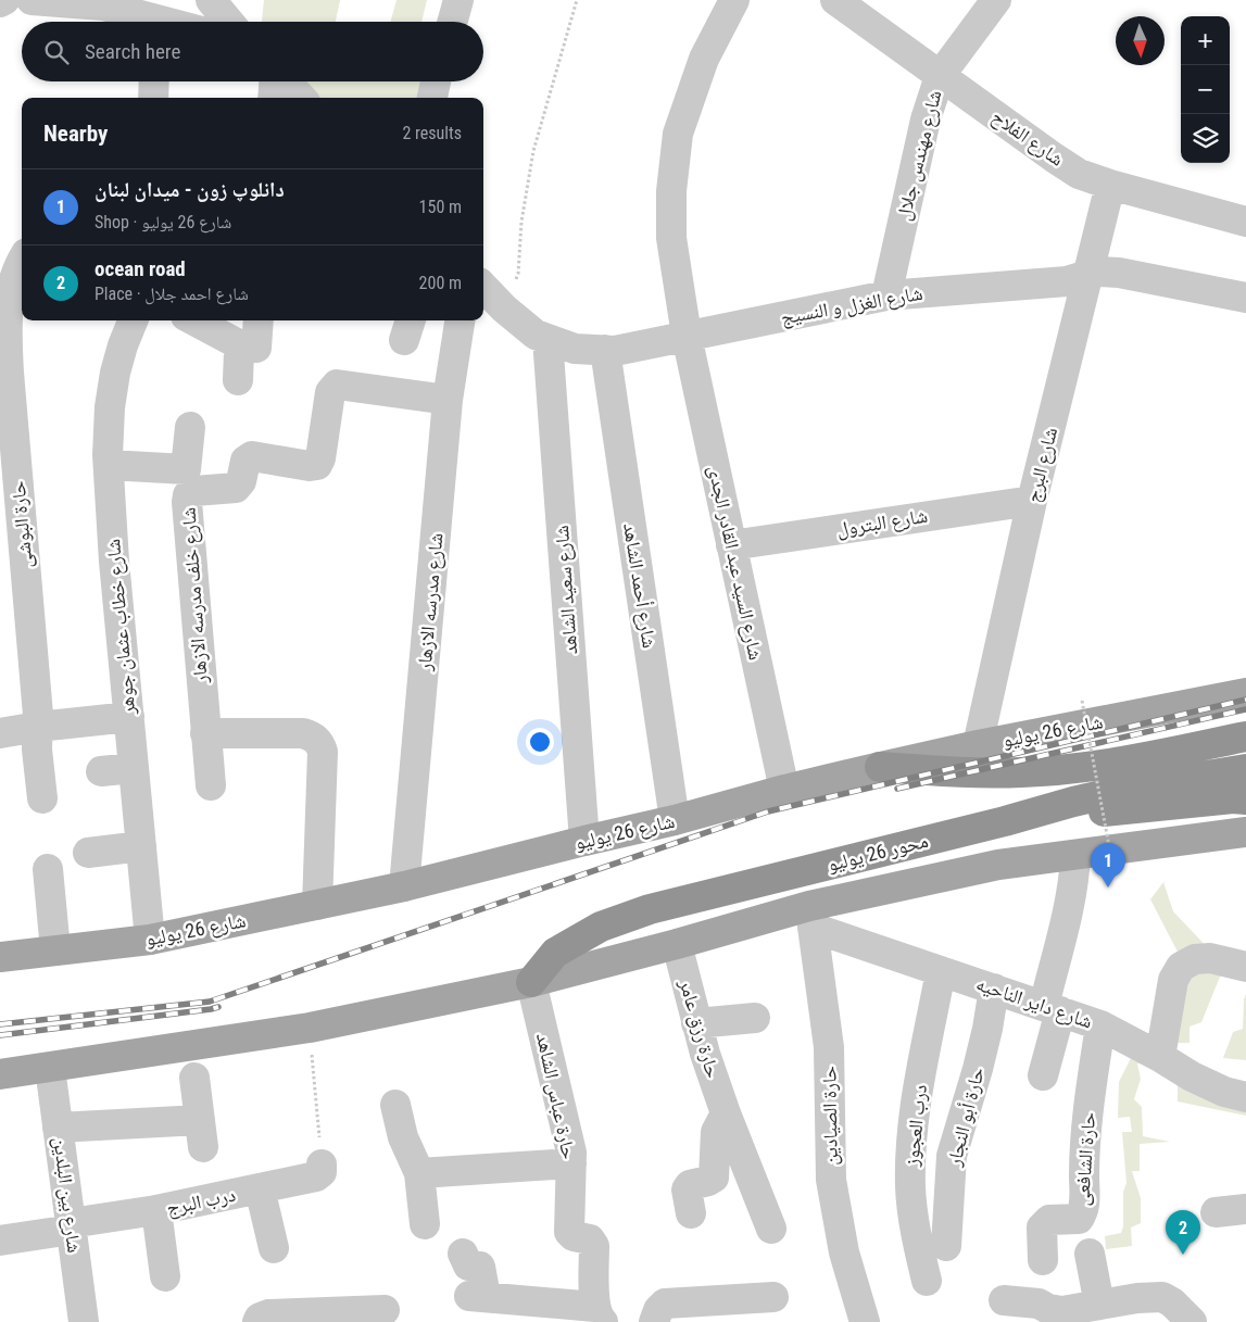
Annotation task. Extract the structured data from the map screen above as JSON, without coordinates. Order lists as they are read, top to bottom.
{
  "streets": {
    "highway": ["محور 26 يوليو"],
    "main road": ["شارع 26 يوليو"],
    "street": [
      "شارع الفلاح",
      "شارع مهندس جلال",
      "شارع الغزل و النسيج",
      "شارع البرج",
      "شارع البترول",
      "حارة البوشى",
      "شارع السيد عبد القادر الجدى",
      "شارع أحمد الشاهد",
      "شارع سعيد الشاهد",
      "شارع خلف مدرسه الازهار",
      "شارع مدرسه الازهار",
      "شارع خطاب عثمان جوهر",
      "شارع داير الناحيه",
      "حارة رزق عامر",
      "حارة عباس الشاهد",
      "حارة الصيادين",
      "حارة أبو النجار",
      "درب العجوز",
      "حارة الشافعى",
      "شارع بين البلدين",
      "درب البرج"
    ]
  },
  "crossings": [
    ["شارع الفلاح", "شارع مهندس جلال"],
    ["شارع الفلاح", "شارع البرج"],
    ["شارع مهندس جلال", "شارع الغزل و النسيج"],
    ["شارع الغزل و النسيج", "شارع البرج"],
    ["شارع الغزل و النسيج", "شارع السيد عبد القادر الجدى"],
    ["شارع الغزل و النسيج", "شارع أحمد الشاهد"],
    ["شارع الغزل و النسيج", "شارع سعيد الشاهد"],
    ["شارع البرج", "شارع البترول"],
    ["شارع البرج", "شارع 26 يوليو"],
    ["شارع البترول", "شارع السيد عبد القادر الجدى"],
    ["شارع السيد عبد القادر الجدى", "شارع 26 يوليو"],
    ["شارع أحمد الشاهد", "شارع 26 يوليو"],
    ["شارع سعيد الشاهد", "شارع 26 يوليو"],
    ["شارع خلف مدرسه الازهار", "شارع مدرسه الازهار"],
    ["شارع مدرسه الازهار", "شارع 26 يوليو"],
    ["شارع خطاب عثمان جوهر", "شارع 26 يوليو"],
    ["محور 26 يوليو", "حارة عباس الشاهد"],
    ["شارع داير الناحيه", "حارة الصيادين"],
    ["شارع داير الناحيه", "حارة أبو النجار"],
    ["شارع داير الناحيه", "درب العجوز"],
    ["شارع داير الناحيه", "حارة الشافعى"],
    ["شارع بين البلدين", "درب البرج"]
  ],
  "north": "bottom",
  "page": {
    "map_buttons": ["+", "−"],
    "search": "Search here",
    "heading": ["Nearby", "2 results"],
    "list": [
      {
        "mark": "1",
        "name": "دانلوپ زون - ميدان لبنان",
        "note": "Shop · شارع 26 يوليو",
        "value": "150 m"
      },
      {
        "mark": "2",
        "name": "ocean road",
        "note": "Place · شارع احمد جلال",
        "value": "200 m"
      }
    ],
    "pins": ["1", "2"]
  }
}
